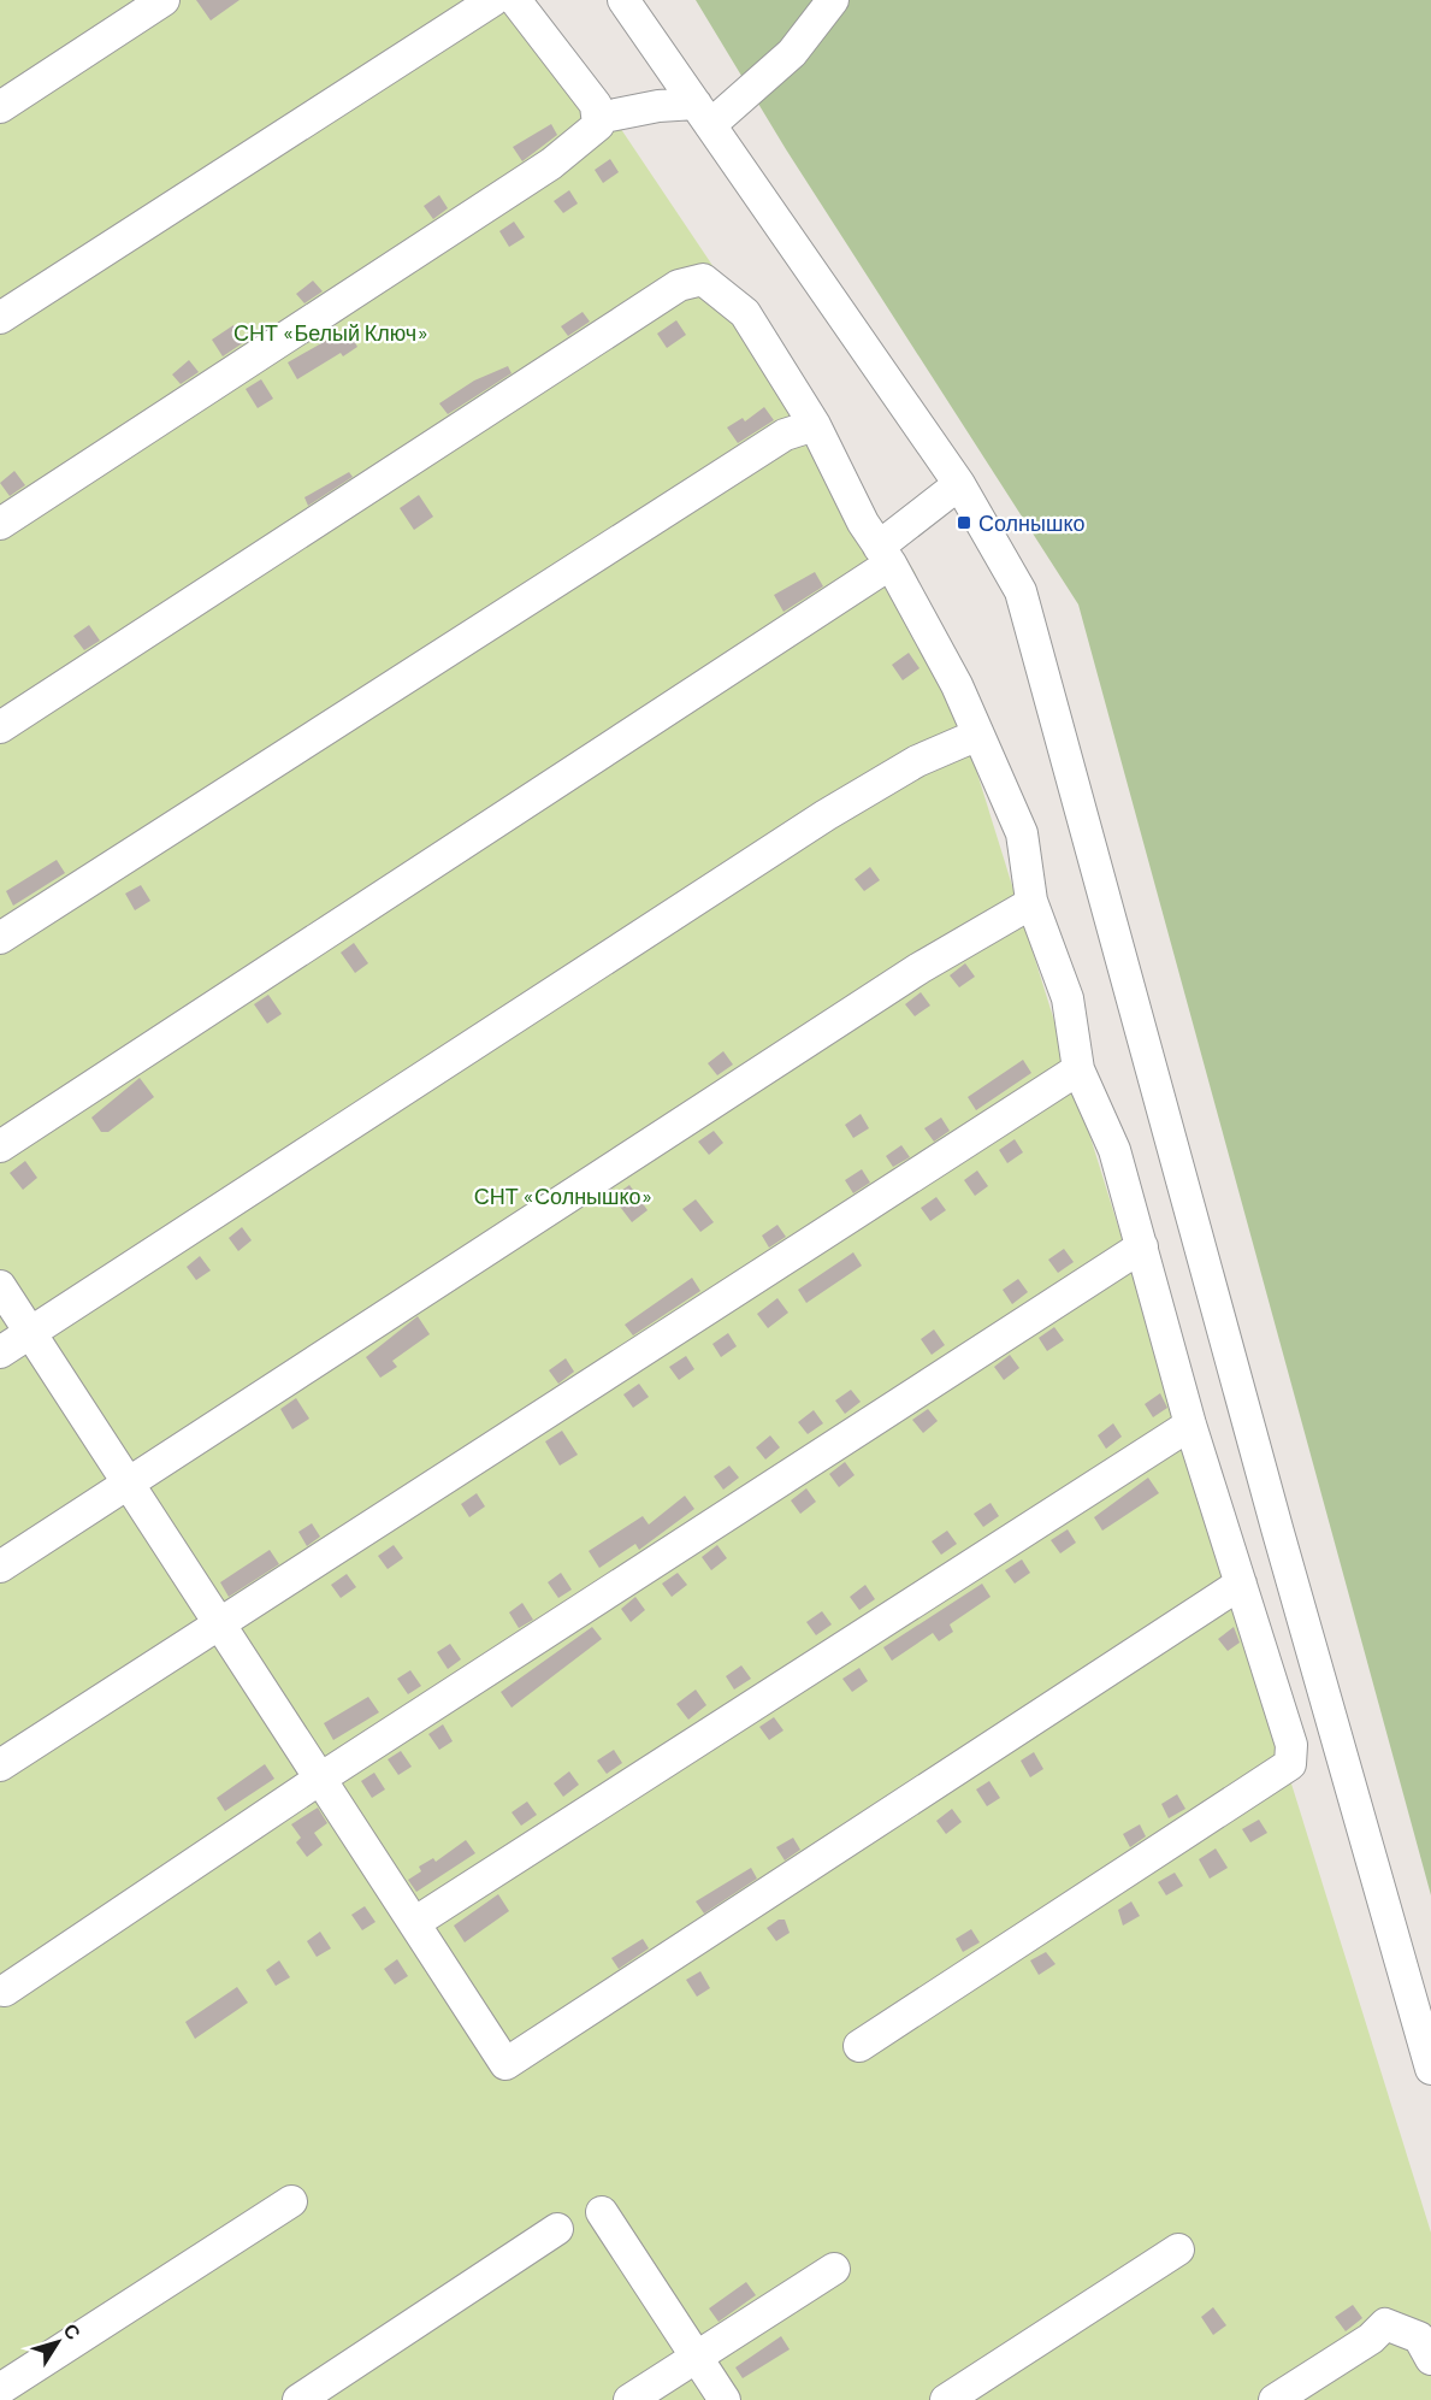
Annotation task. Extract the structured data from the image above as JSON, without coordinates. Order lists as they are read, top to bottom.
{
  "parks": ["СНТ «Белый Ключ»", "СНТ «Солнышко»"],
  "places": {
    "transit": ["Солнышко"]
  },
  "north": "top right"
}
